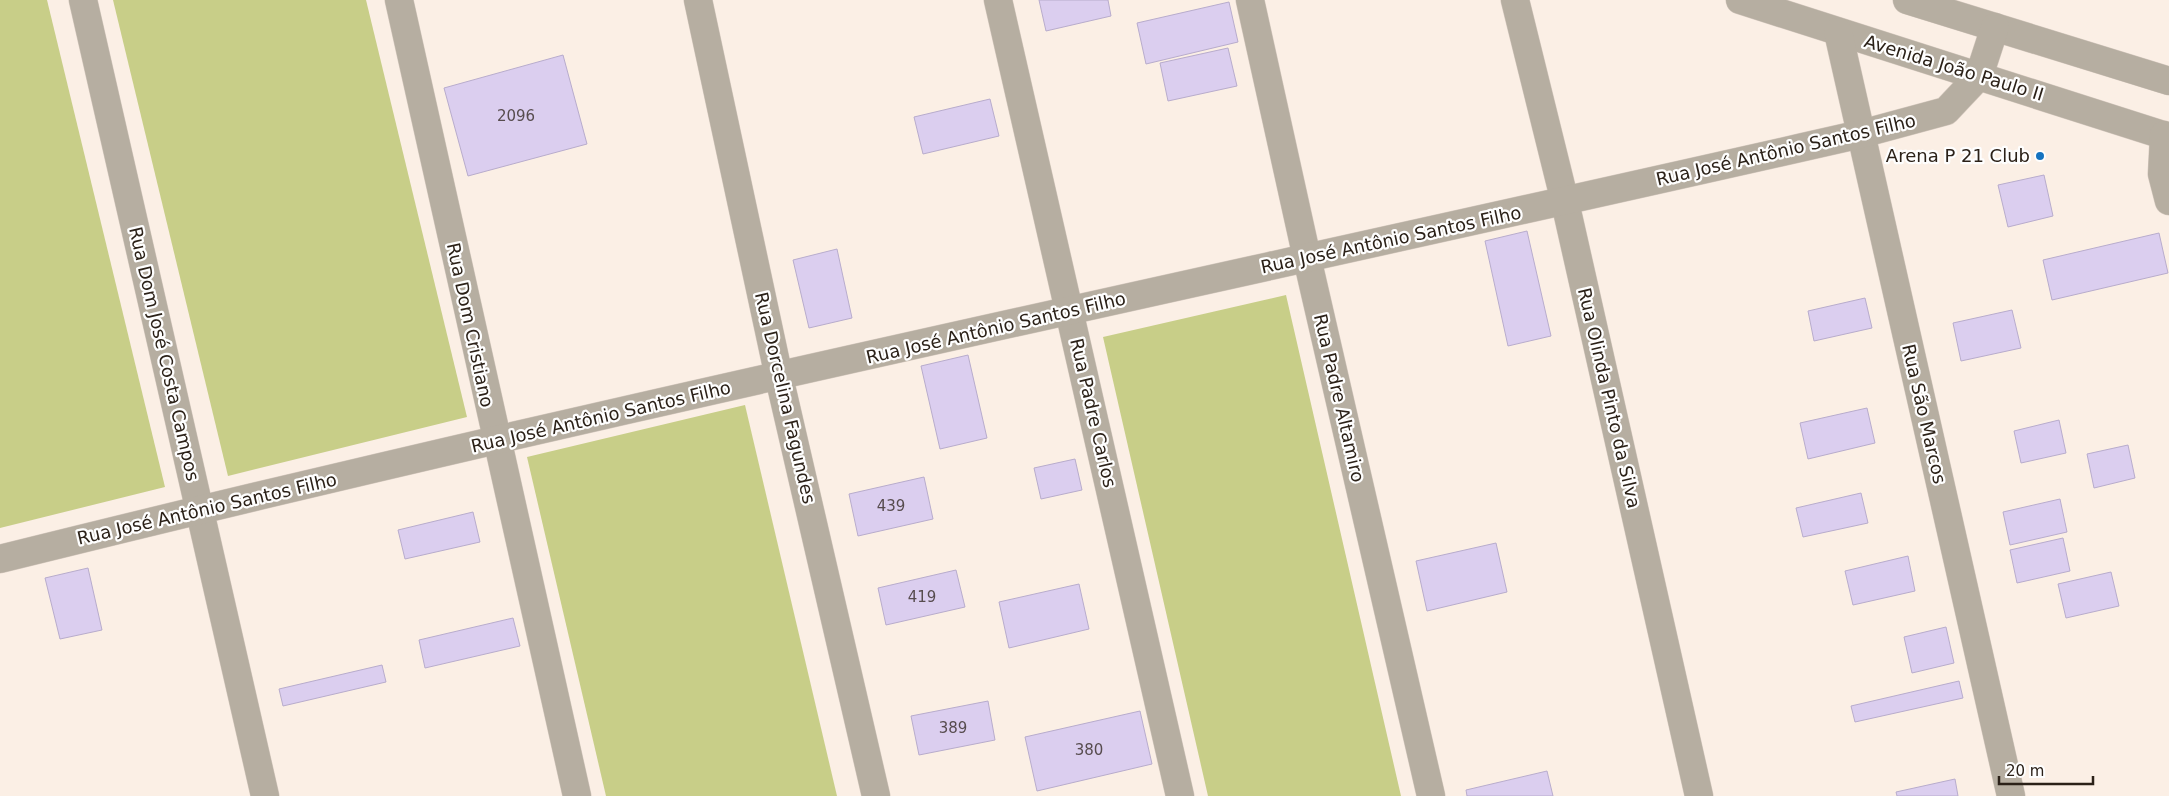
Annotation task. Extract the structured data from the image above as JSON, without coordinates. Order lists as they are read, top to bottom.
{
  "streets": {
    "street": [
      "Avenida João Paulo II",
      "Rua José Antônio Santos Filho",
      "Rua Dom Cristiano",
      "Rua Dom José Costa Campos",
      "Rua Dorcelina Fagundes",
      "Rua Padre Altamiro",
      "Rua Olinda Pinto da Silva",
      "Rua Padre Carlos",
      "Rua São Marcos"
    ]
  },
  "crossings": [
    ["Avenida João Paulo II", "Rua José Antônio Santos Filho"],
    ["Avenida João Paulo II", "Rua São Marcos"],
    ["Rua José Antônio Santos Filho", "Rua Dom Cristiano"],
    ["Rua José Antônio Santos Filho", "Rua Dom José Costa Campos"],
    ["Rua José Antônio Santos Filho", "Rua Dorcelina Fagundes"],
    ["Rua José Antônio Santos Filho", "Rua Padre Altamiro"],
    ["Rua José Antônio Santos Filho", "Rua Olinda Pinto da Silva"],
    ["Rua José Antônio Santos Filho", "Rua Padre Carlos"],
    ["Rua José Antônio Santos Filho", "Rua São Marcos"]
  ],
  "places": ["Arena P 21 Club"],
  "house_numbers": [
    "2096",
    "439",
    "419",
    "389",
    "380"
  ],
  "scale_bar": "20 m"
}
